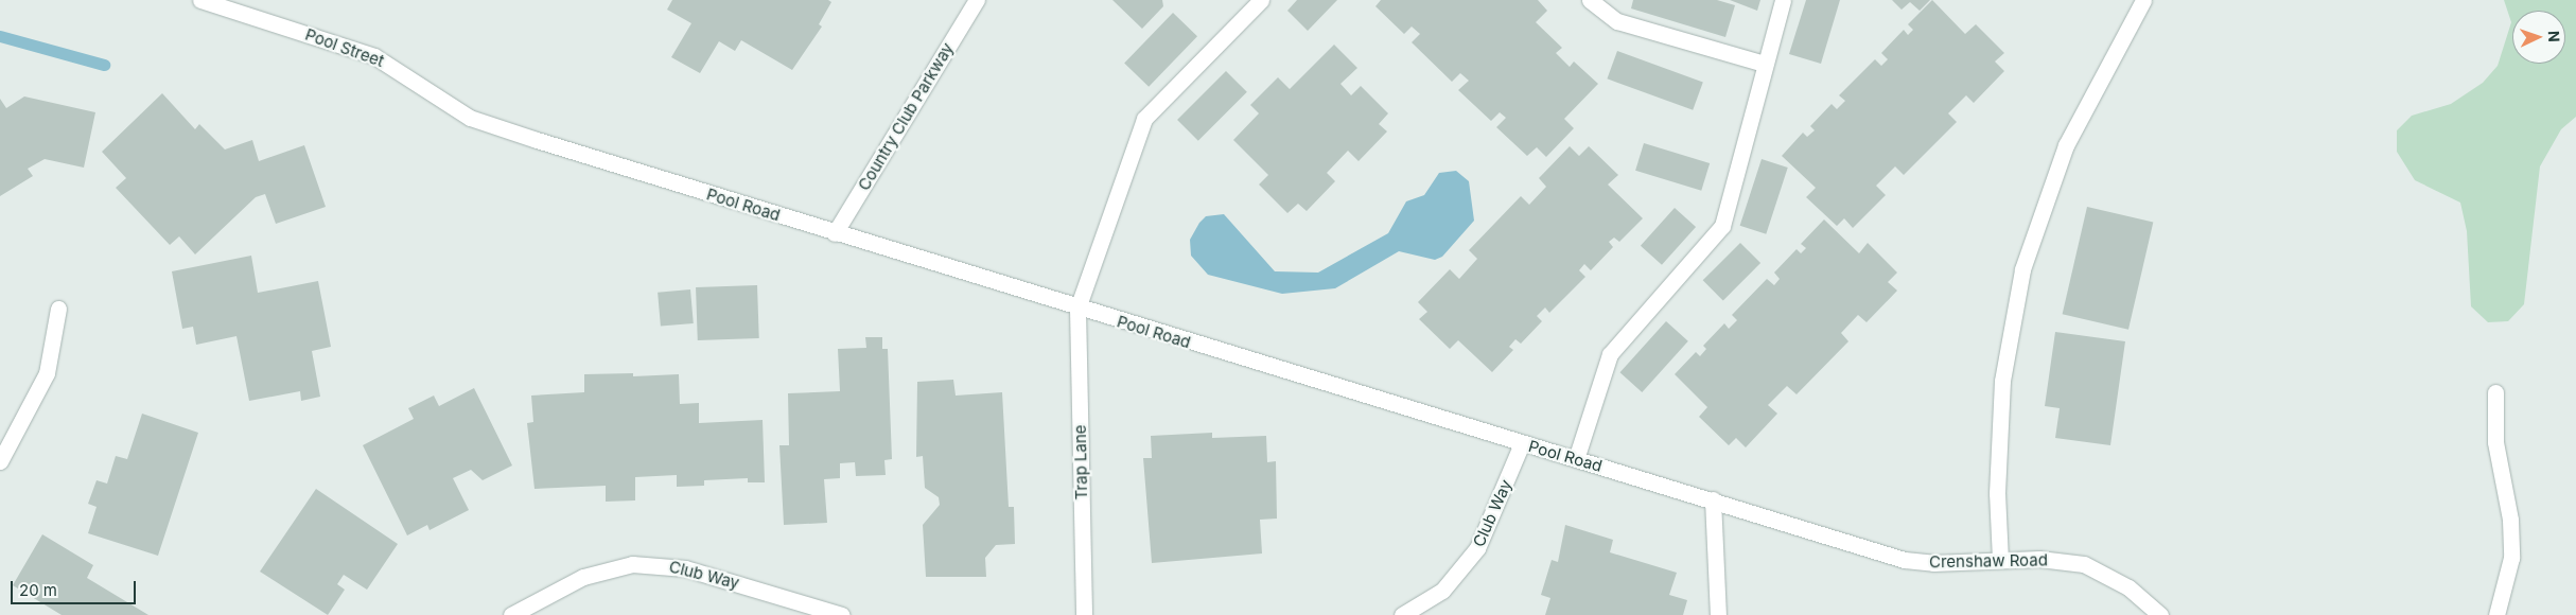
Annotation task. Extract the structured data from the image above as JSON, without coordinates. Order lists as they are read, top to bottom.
{
  "streets": {
    "street": [
      "Pool Street",
      "Country Club Parkway",
      "Pool Road",
      "Trap Lane",
      "Club Way",
      "Crenshaw Road"
    ]
  },
  "crossings": [
    ["Pool Street", "Pool Road"],
    ["Country Club Parkway", "Pool Road"],
    ["Pool Road", "Trap Lane"],
    ["Pool Road", "Club Way"],
    ["Pool Road", "Crenshaw Road"]
  ],
  "scale_bar": "20 m",
  "north": "right"
}
